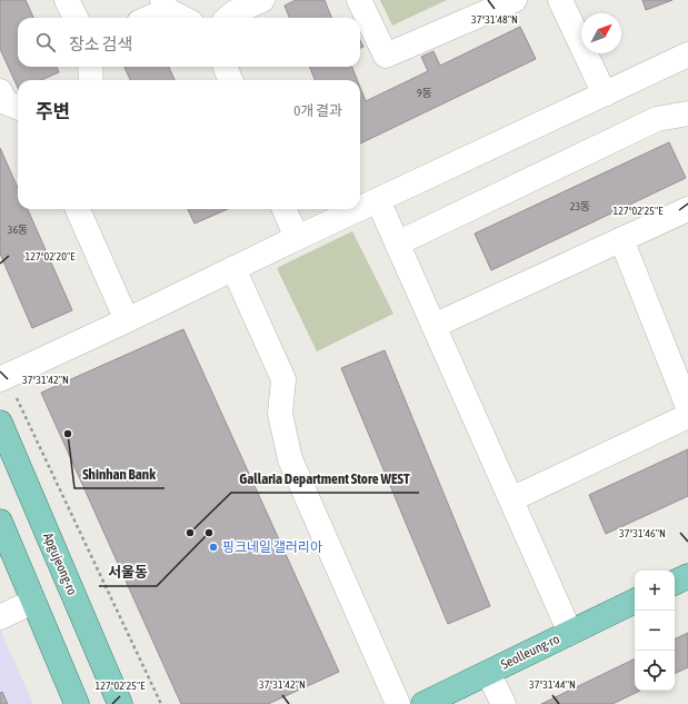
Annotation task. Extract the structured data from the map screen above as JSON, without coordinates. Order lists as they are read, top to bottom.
{
  "streets": {
    "main road": ["Apgujeong-ro", "Seolleung-ro"]
  },
  "places": [
    "Shinhan Bank",
    "Gallaria Department Store WEST",
    "서울동",
    "핑크네일 갤러리아"
  ],
  "house_numbers": ["9동", "23동", "36동"],
  "north": "top right",
  "page": {
    "search": "장소 검색",
    "heading": ["주변", "0개 결과"],
    "map_buttons": ["+", "−"]
  },
  "coordinates": [
    "37°31'48\"N",
    "127°02'25\"E",
    "127°02'20\"E",
    "37°31'42\"N",
    "37°31'46\"N",
    "37°31'44\"N"
  ]
}
